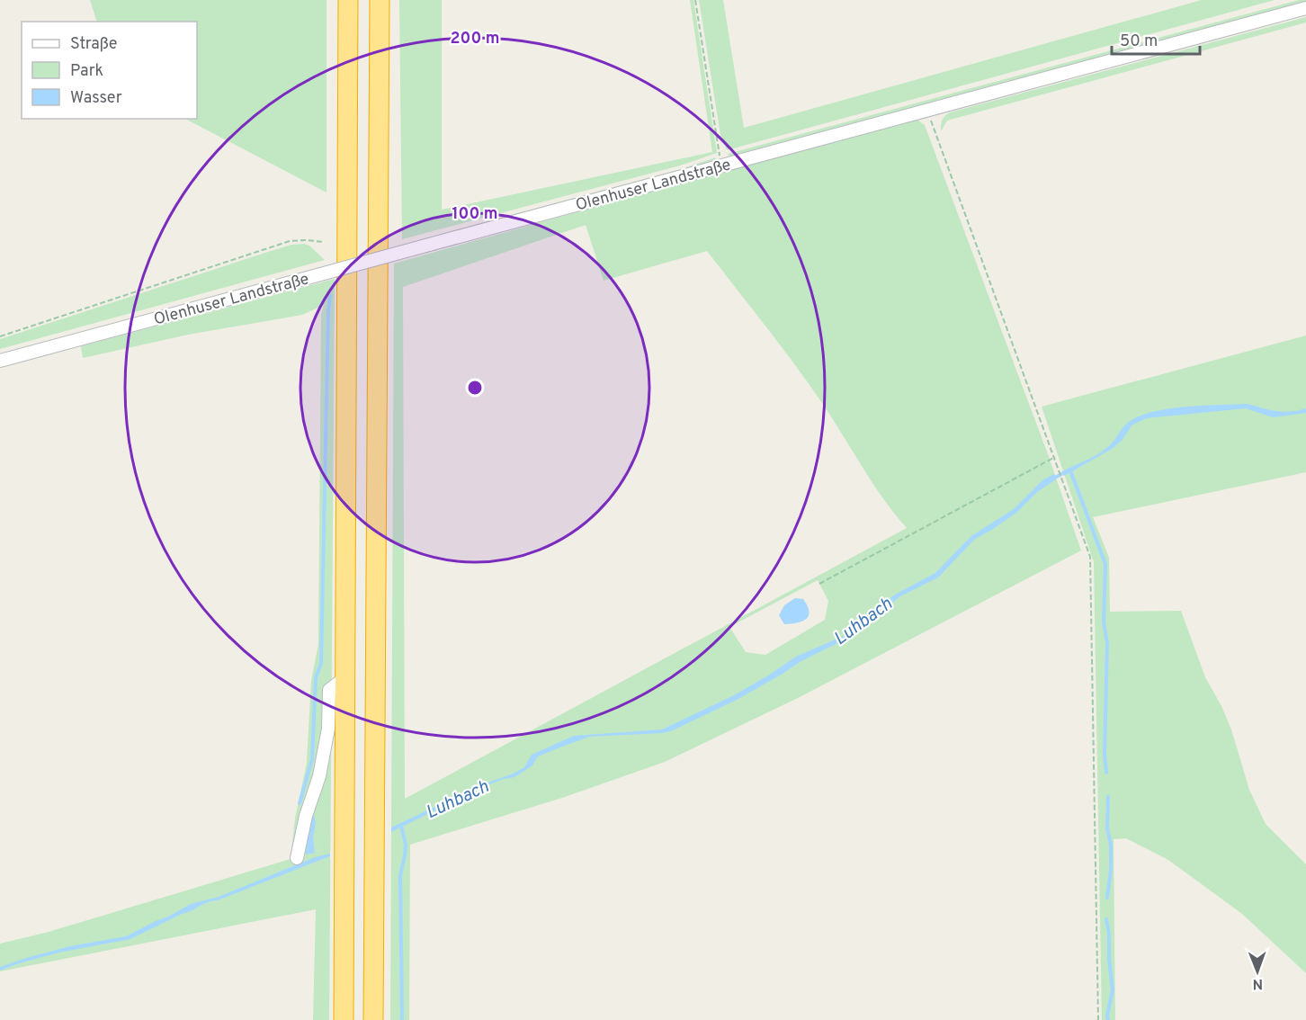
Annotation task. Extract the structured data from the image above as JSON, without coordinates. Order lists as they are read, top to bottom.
{
  "streets": {
    "street": ["Olenhuser Landstraße"]
  },
  "water": ["Luhbach"],
  "legend": ["Straße", "Park", "Wasser"],
  "scale_bar": "50 m",
  "north": "bottom",
  "rings": ["200 m", "100 m"]
}
